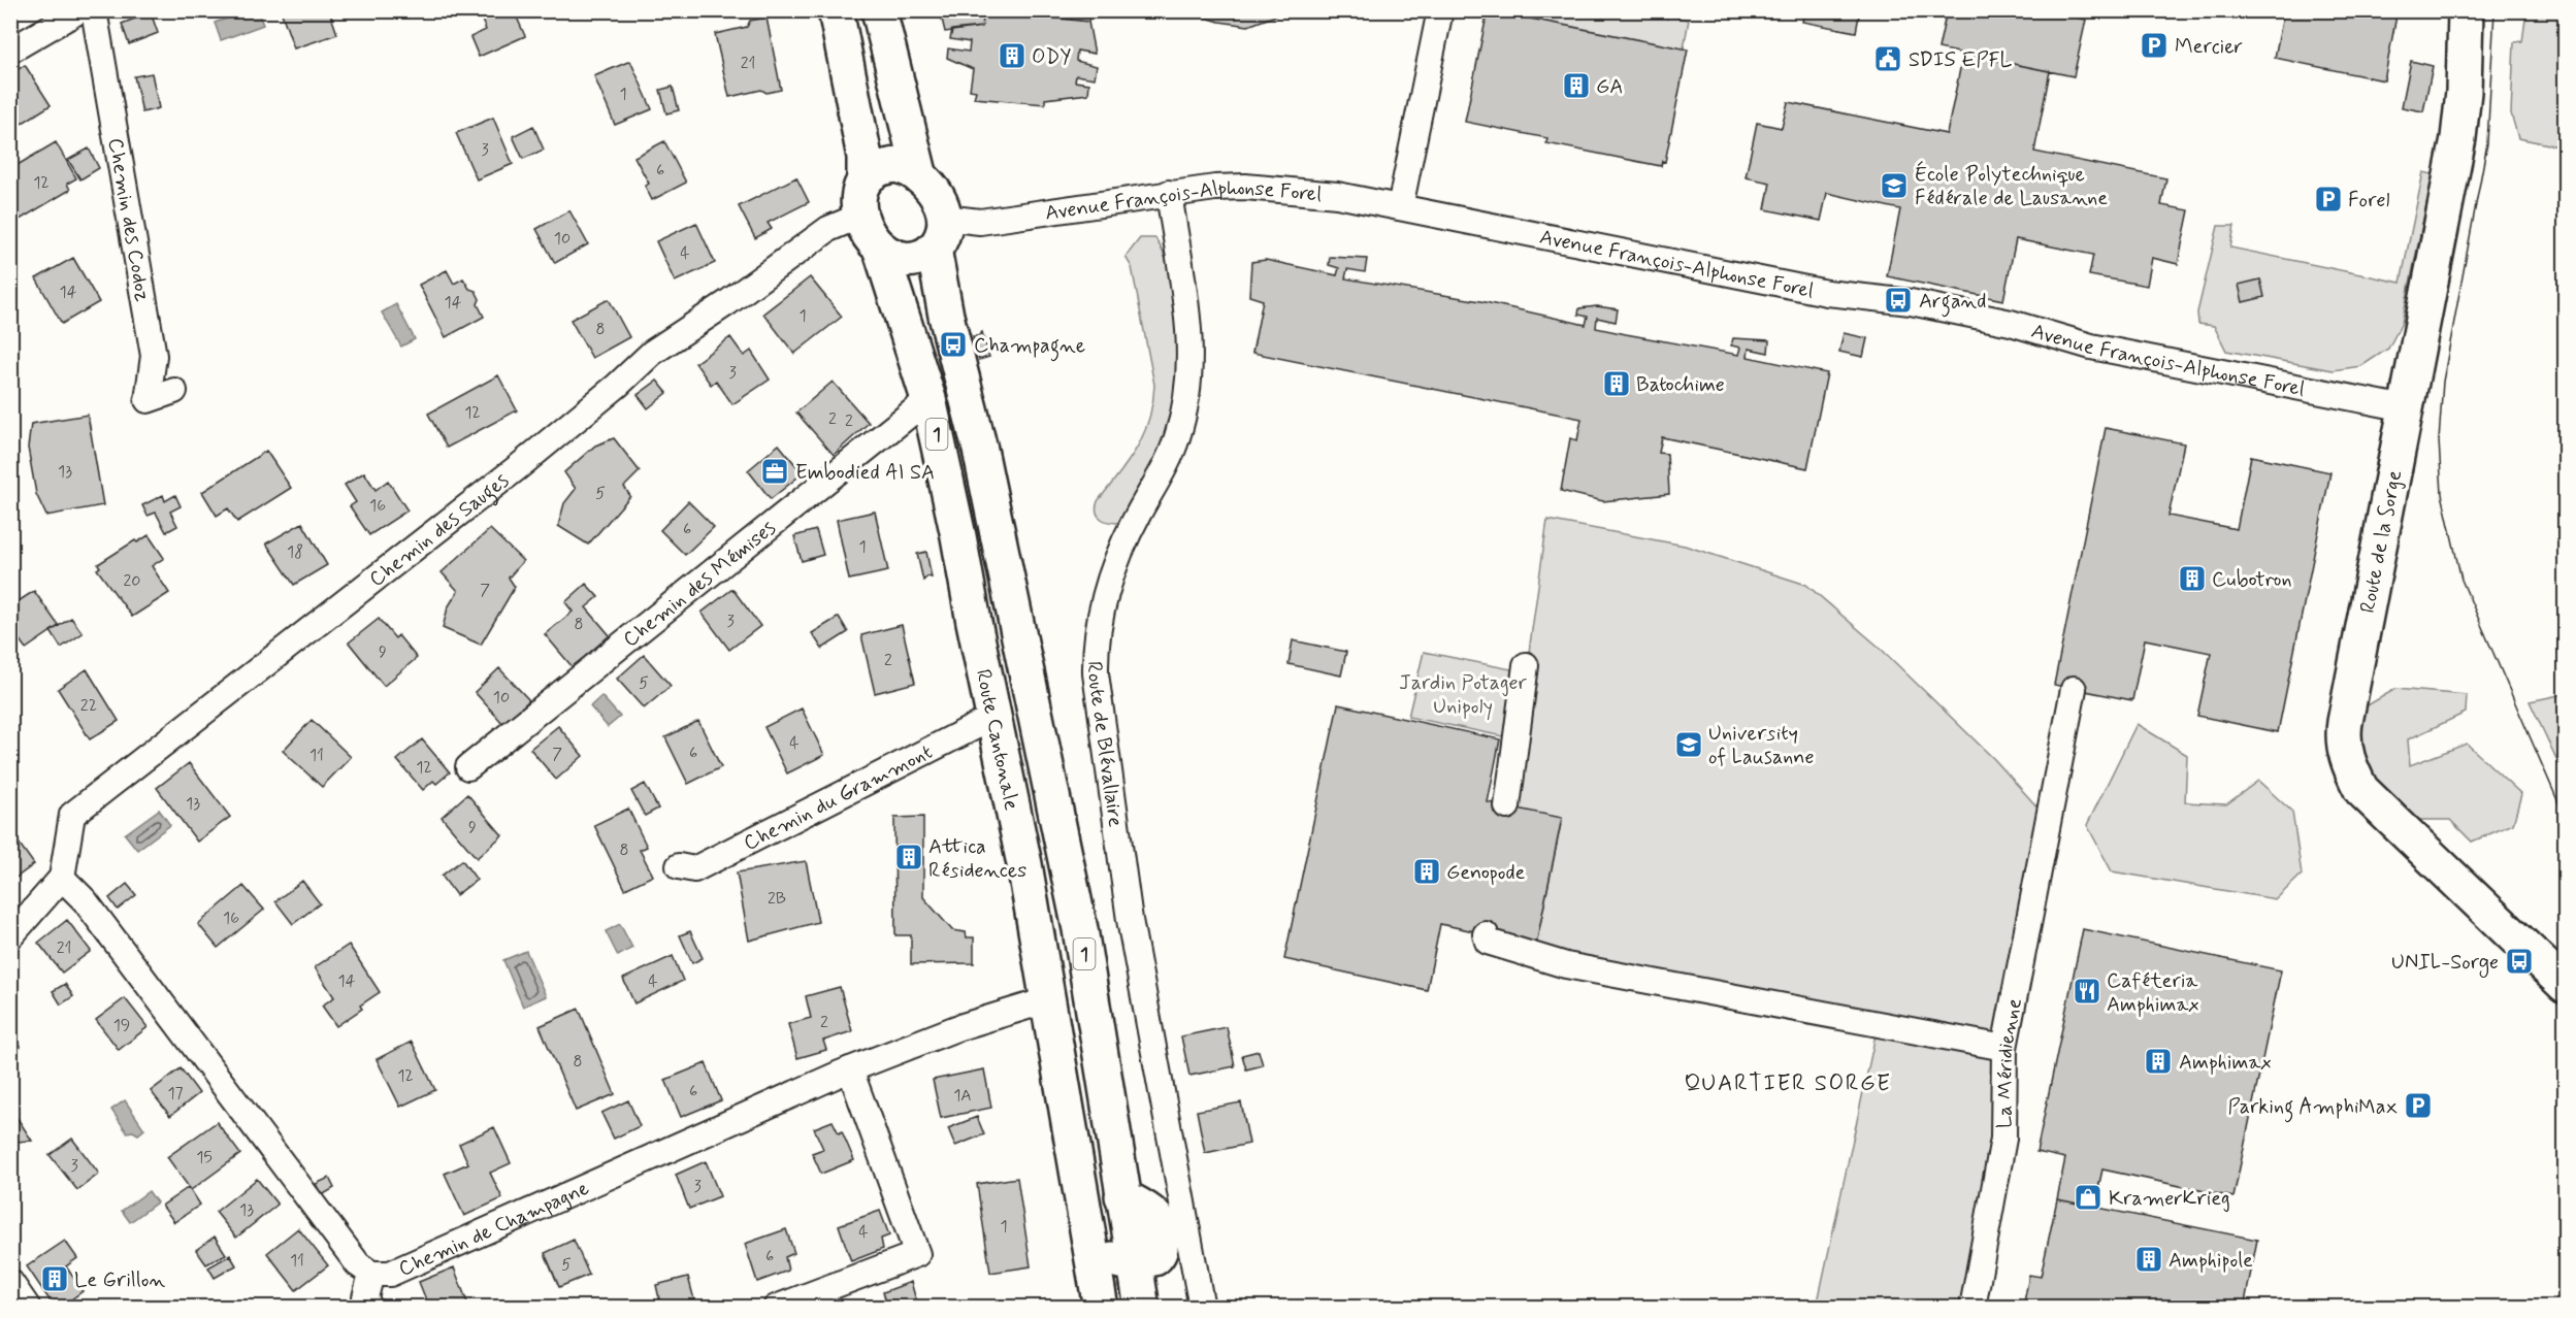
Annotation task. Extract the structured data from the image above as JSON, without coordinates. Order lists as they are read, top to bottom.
{
  "streets": {
    "main road": ["1", "Route de la Sorge", "Route Cantonale"],
    "street": [
      "Avenue François-Alphonse Forel",
      "Chemin des Codoz",
      "Chemin des Sauges",
      "Chemin des Mémises",
      "Route de Blévallaire",
      "Chemin du Grammont",
      "La Méridienne",
      "Chemin de Champagne"
    ]
  },
  "crossings": [
    ["Avenue François-Alphonse Forel", "Chemin des Sauges"],
    ["Avenue François-Alphonse Forel", "Route de la Sorge"],
    ["Avenue François-Alphonse Forel", "Route Cantonale"],
    ["Avenue François-Alphonse Forel", "Route de Blévallaire"],
    ["Chemin des Sauges", "Route Cantonale"],
    ["Chemin des Sauges", "Chemin de Champagne"],
    ["Chemin des Mémises", "Route Cantonale"],
    ["Route Cantonale", "Chemin du Grammont"],
    ["Route Cantonale", "Chemin de Champagne"]
  ],
  "districts": ["QUARTIER SORGE"],
  "parks": ["Jardin Potager Unipoly"],
  "places": {
    "parking": ["Mercier", "Forel", "Parking AmphiMax"],
    "building": [
      "ODY",
      "GA",
      "Batochime",
      "Cubotron",
      "Attica Résidences",
      "Genopode",
      "Amphimax",
      "Amphipole",
      "Le Grillon"
    ],
    "public building": ["SDIS EPFL"],
    "school or university": ["École Polytechnique Fédérale de Lausanne", "University of Lausanne"],
    "bus stop": ["Argand", "Champagne", "UNIL-Sorge"],
    "office": ["Embodied AI SA"],
    "restaurant": ["Caféteria Amphimax"],
    "shop": ["KramerKrieg"]
  },
  "house_numbers": [
    "21",
    "1",
    "3",
    "6",
    "12",
    "10",
    "4",
    "14",
    "14",
    "1",
    "8",
    "3",
    "12",
    "2",
    "2",
    "13",
    "5",
    "16",
    "6",
    "1",
    "18",
    "20",
    "7",
    "3",
    "8",
    "9",
    "2",
    "5",
    "10",
    "22",
    "4",
    "6",
    "7",
    "11",
    "12",
    "13",
    "9",
    "8",
    "2B",
    "16",
    "21",
    "14",
    "4",
    "2",
    "19",
    "8",
    "12",
    "6",
    "17",
    "1A",
    "15",
    "3",
    "3",
    "13",
    "1",
    "4",
    "6",
    "11",
    "5"
  ]
}
